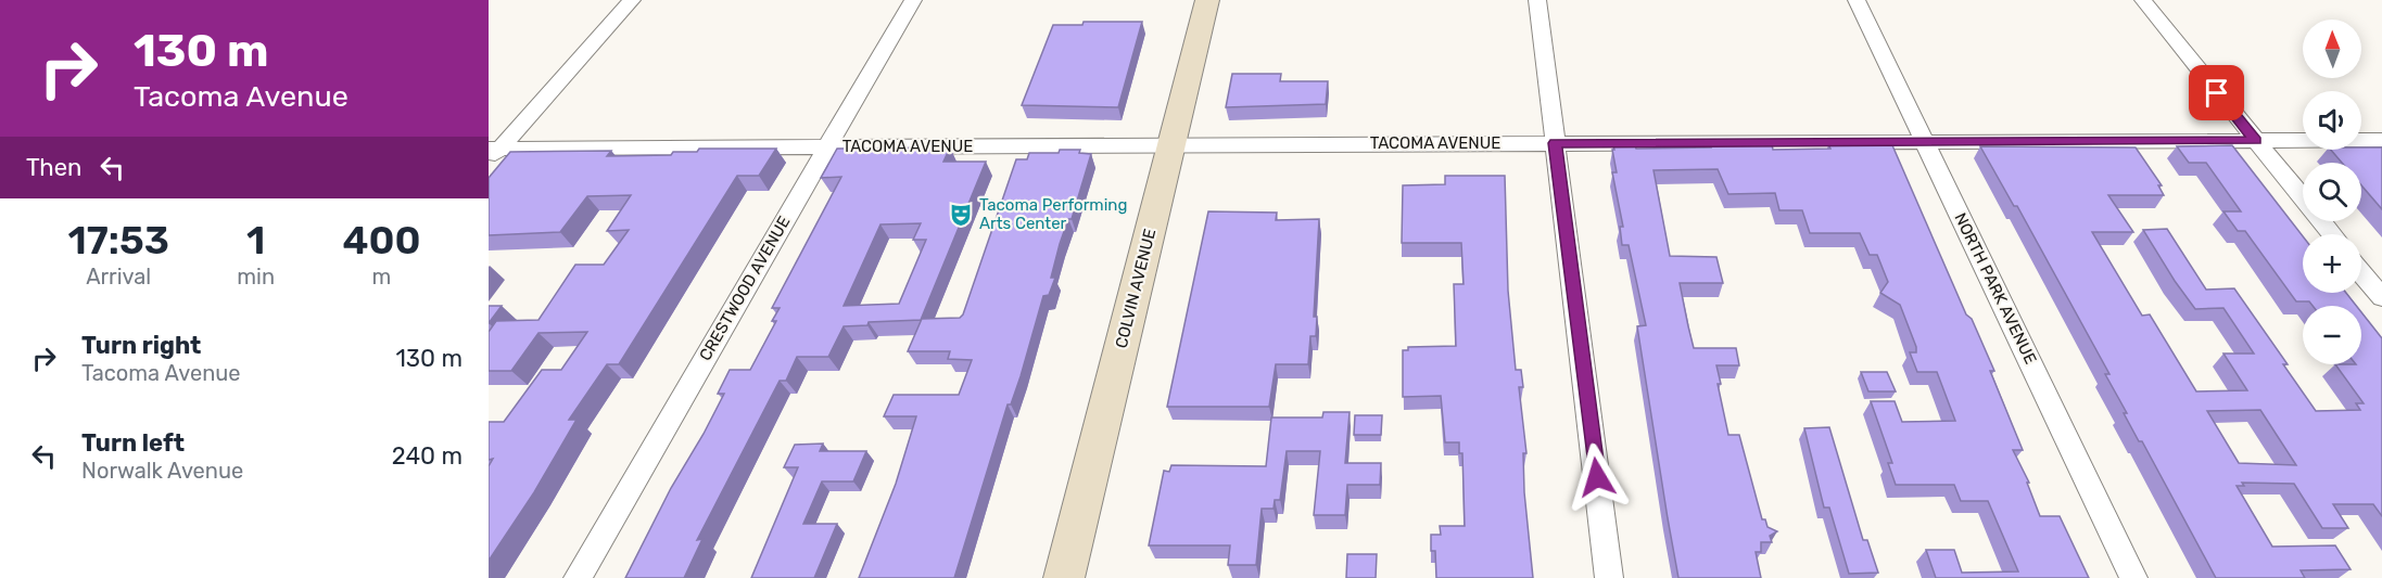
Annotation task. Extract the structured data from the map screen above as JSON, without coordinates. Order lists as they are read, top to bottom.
{
  "streets": {
    "street": [
      "TACOMA AVENUE",
      "CRESTWOOD AVENUE",
      "COLVIN AVENUE",
      "NORTH PARK AVENUE"
    ]
  },
  "crossings": [
    ["TACOMA AVENUE", "CRESTWOOD AVENUE"],
    ["TACOMA AVENUE", "COLVIN AVENUE"],
    ["TACOMA AVENUE", "NORTH PARK AVENUE"]
  ],
  "places": {
    "theatre": ["Tacoma Performing Arts Center"]
  },
  "north": "top",
  "page": {
    "turn": ["130 m", "Tacoma Avenue"],
    "map_buttons": ["+", "−"],
    "then": "Then",
    "eta": [
      "17:53",
      "Arrival",
      "1",
      "min",
      "400",
      "m"
    ],
    "list": [
      {
        "name": "Turn right",
        "note": "Tacoma Avenue",
        "value": "130 m"
      },
      {
        "name": "Turn left",
        "note": "Norwalk Avenue",
        "value": "240 m"
      }
    ]
  }
}
